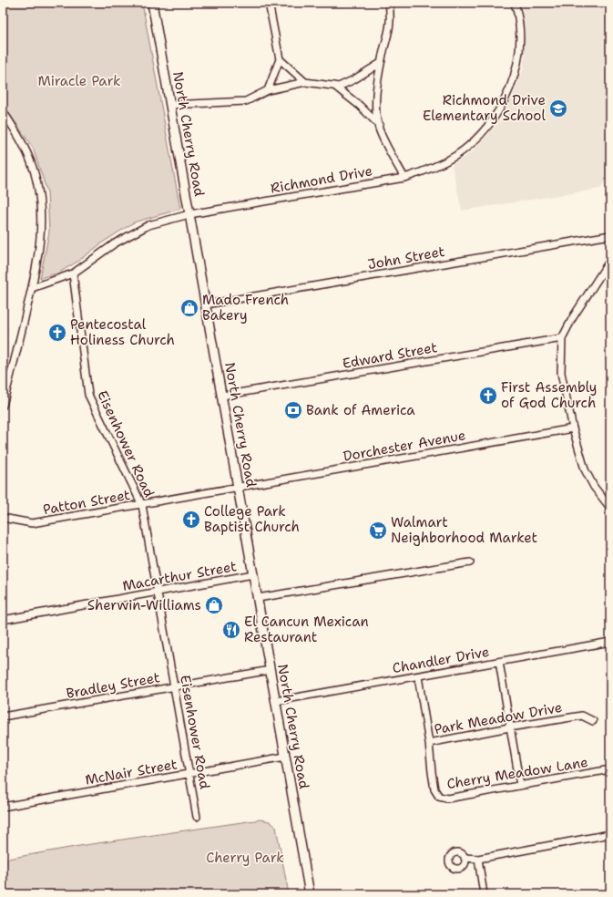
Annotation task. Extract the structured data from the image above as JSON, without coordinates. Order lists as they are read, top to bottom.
{
  "streets": {
    "main road": ["North Cherry Road"],
    "street": [
      "Richmond Drive",
      "John Street",
      "Edward Street",
      "Eisenhower Road",
      "Dorchester Avenue",
      "Patton Street",
      "Macarthur Street",
      "Chandler Drive",
      "Bradley Street",
      "Park Meadow Drive",
      "McNair Street",
      "Cherry Meadow Lane"
    ]
  },
  "crossings": [
    ["North Cherry Road", "Richmond Drive"],
    ["North Cherry Road", "John Street"],
    ["North Cherry Road", "Edward Street"],
    ["North Cherry Road", "Dorchester Avenue"],
    ["North Cherry Road", "Patton Street"],
    ["North Cherry Road", "Macarthur Street"],
    ["North Cherry Road", "Chandler Drive"],
    ["North Cherry Road", "Bradley Street"],
    ["North Cherry Road", "McNair Street"],
    ["Richmond Drive", "Eisenhower Road"],
    ["Eisenhower Road", "Patton Street"],
    ["Eisenhower Road", "Macarthur Street"],
    ["Eisenhower Road", "Bradley Street"],
    ["Eisenhower Road", "McNair Street"],
    ["Dorchester Avenue", "Patton Street"],
    ["Chandler Drive", "Park Meadow Drive"],
    ["Park Meadow Drive", "Cherry Meadow Lane"]
  ],
  "parks": ["Miracle Park", "Cherry Park"],
  "places": {
    "school or university": ["Richmond Drive Elementary School"],
    "shop": ["Mado French Bakery", "Sherwin-Williams"],
    "church": ["Pentecostal Holiness Church", "First Assembly of God Church", "College Park Baptist Church"],
    "bank": ["Bank of America"],
    "supermarket": ["Walmart Neighborhood Market"],
    "restaurant": ["El Cancun Mexican Restaurant"]
  }
}
